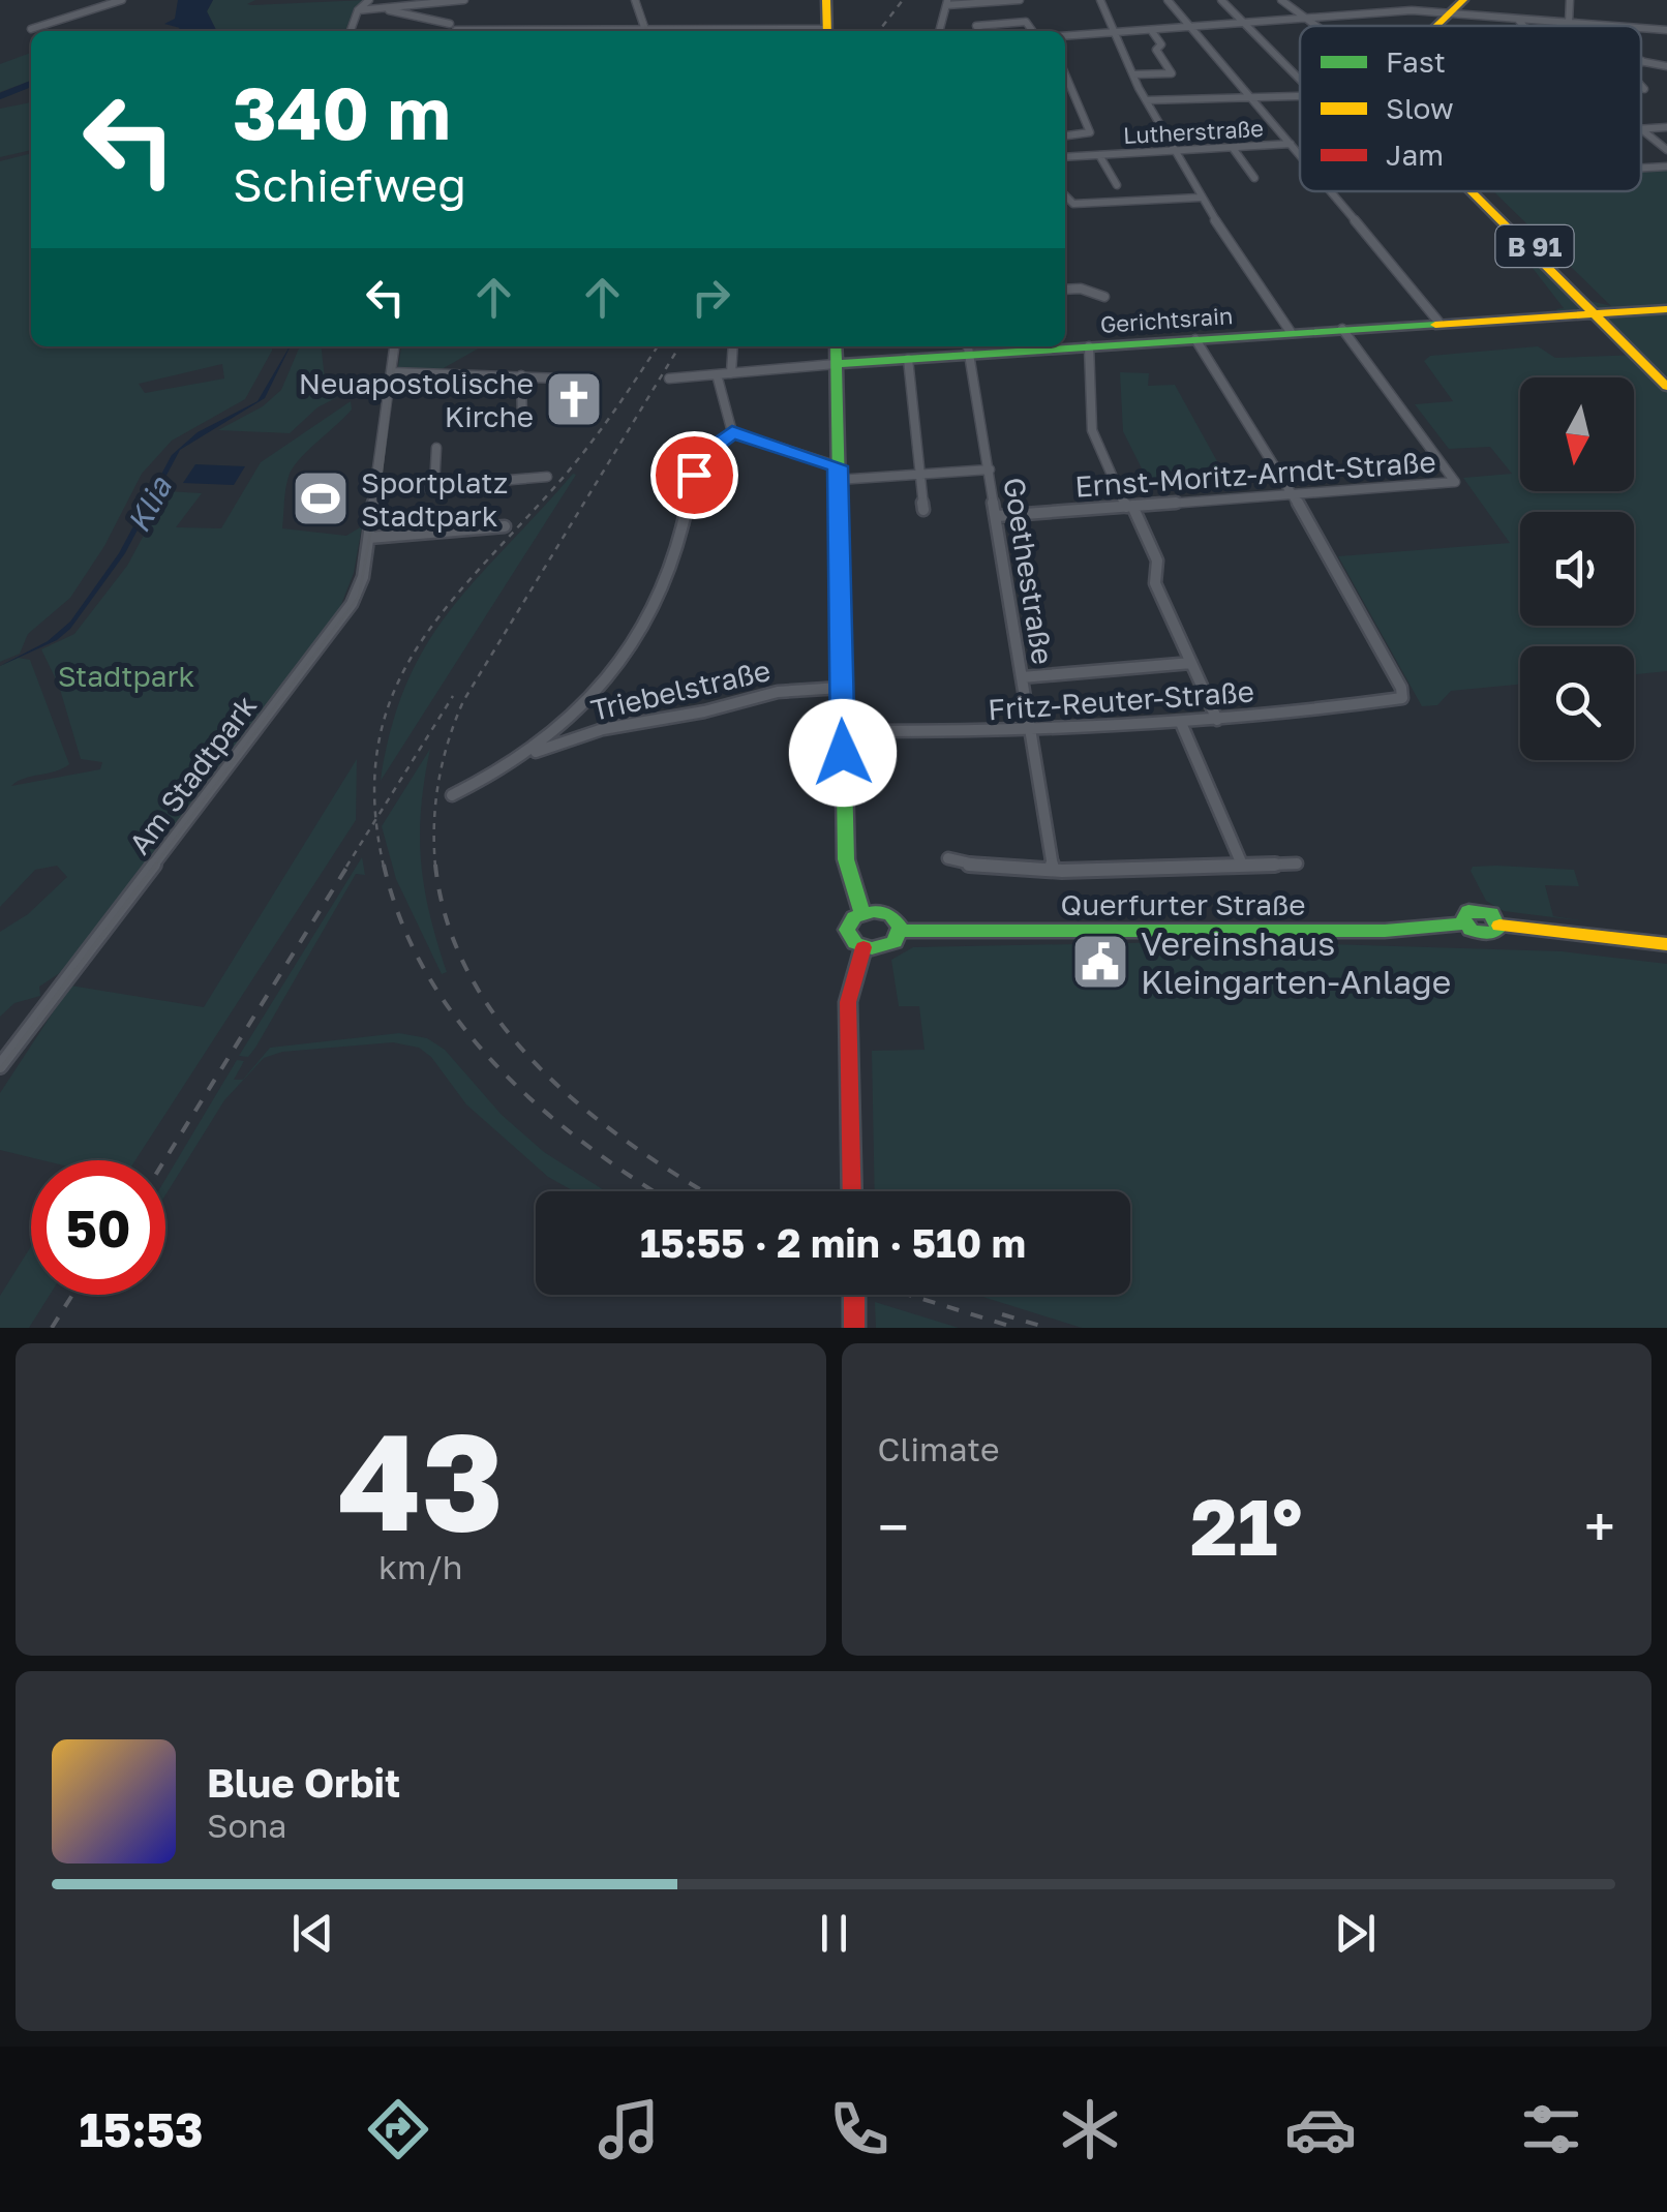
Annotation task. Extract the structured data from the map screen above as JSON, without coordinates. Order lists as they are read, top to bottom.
{
  "streets": {
    "main road": ["B 91", "Gerichtsrain", "Querfurter Straße"],
    "street": [
      "Lutherstraße",
      "Ernst-Moritz-Arndt-Straße",
      "Goethestraße",
      "Triebelstraße",
      "Fritz-Reuter-Straße",
      "Am Stadtpark"
    ]
  },
  "crossings": [
    ["B 91", "Gerichtsrain"],
    ["Gerichtsrain", "Ernst-Moritz-Arndt-Straße"],
    ["Gerichtsrain", "Goethestraße"],
    ["Ernst-Moritz-Arndt-Straße", "Goethestraße"],
    ["Ernst-Moritz-Arndt-Straße", "Fritz-Reuter-Straße"],
    ["Goethestraße", "Fritz-Reuter-Straße"]
  ],
  "water": ["Klia"],
  "parks": ["Stadtpark"],
  "places": {
    "church": ["Neuapostolische Kirche"],
    "sports": ["Sportplatz Stadtpark"],
    "public building": ["Vereinshaus Kleingarten-Anlage"]
  },
  "legend": ["Fast", "Slow", "Jam"],
  "north": "bottom",
  "page": {
    "turn": ["340 m", "Schiefweg"],
    "limit": "50",
    "trip": "15:55 · 2 min · 510 m",
    "tile": [
      ["43", "km/h"],
      "Climate"
    ],
    "heat": ["−", "21°", "+"],
    "song": ["Blue Orbit", "Sona"],
    "tabs": "15:53"
  }
}
